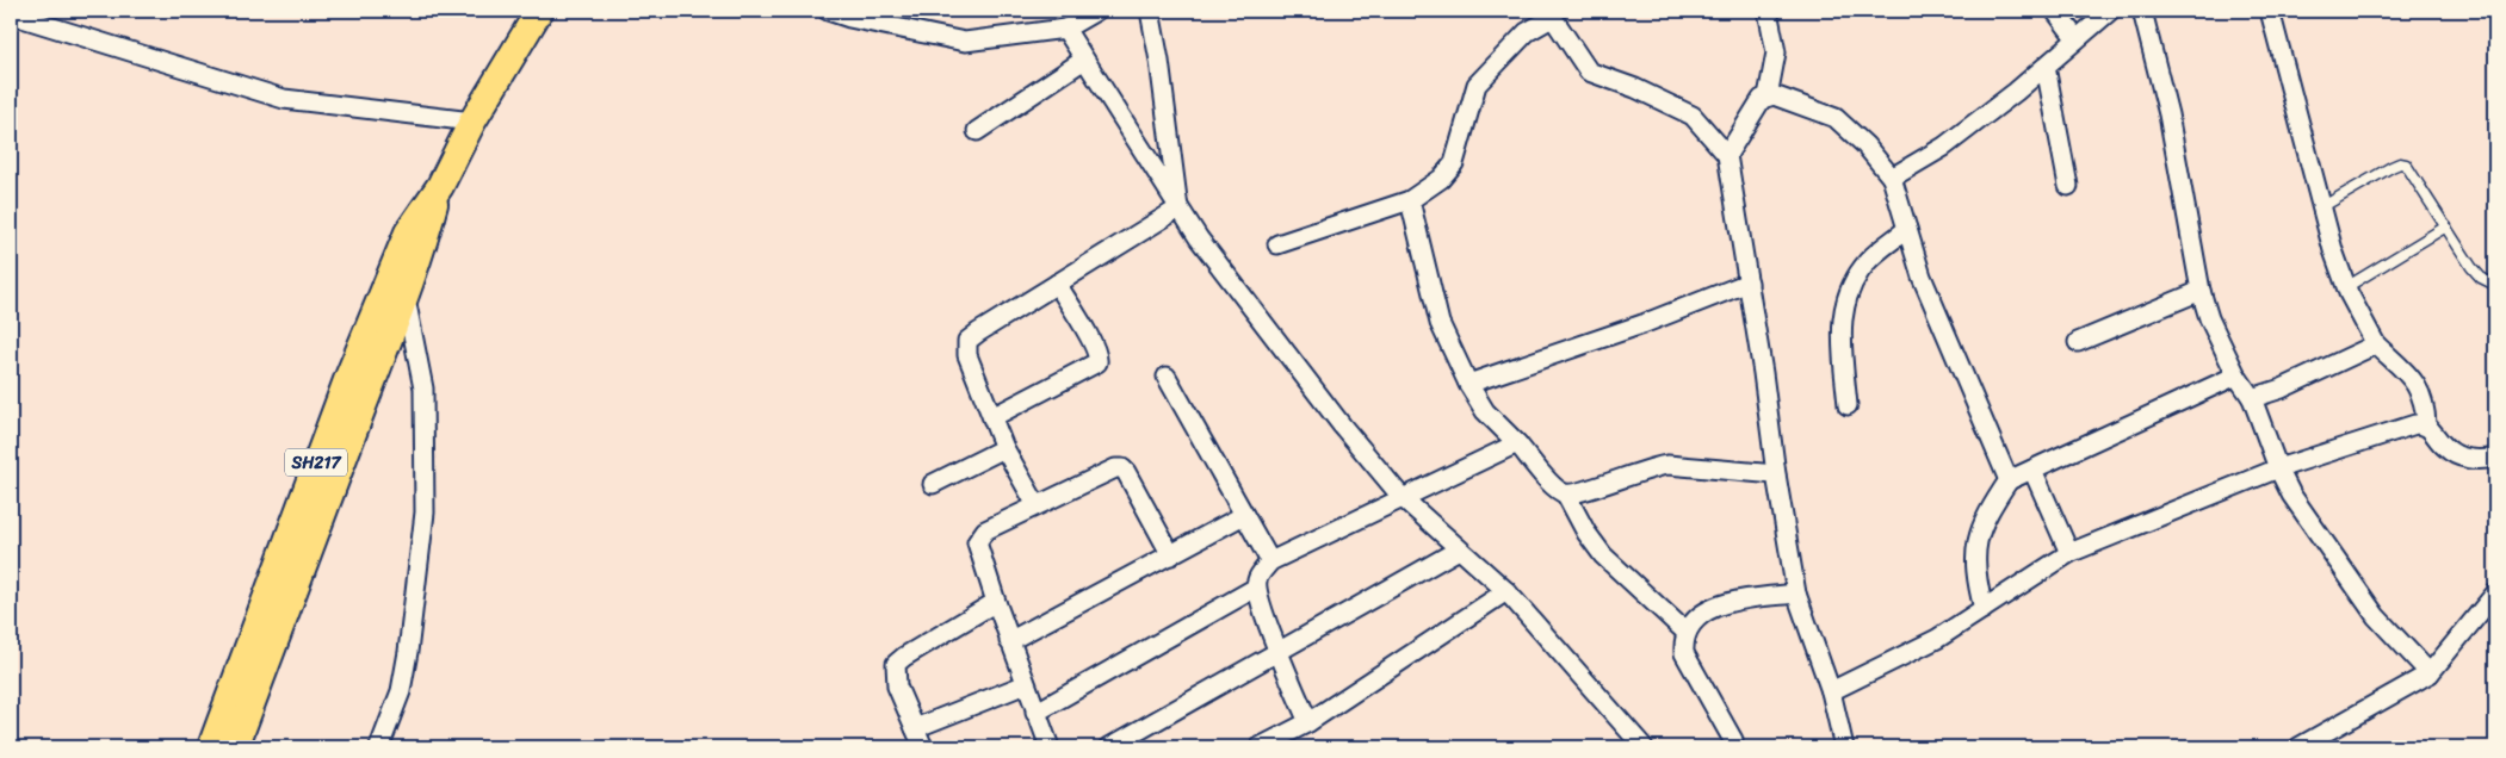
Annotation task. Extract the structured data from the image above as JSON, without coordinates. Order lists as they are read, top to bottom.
{
  "streets": {
    "main road": ["SH217"]
  }
}
